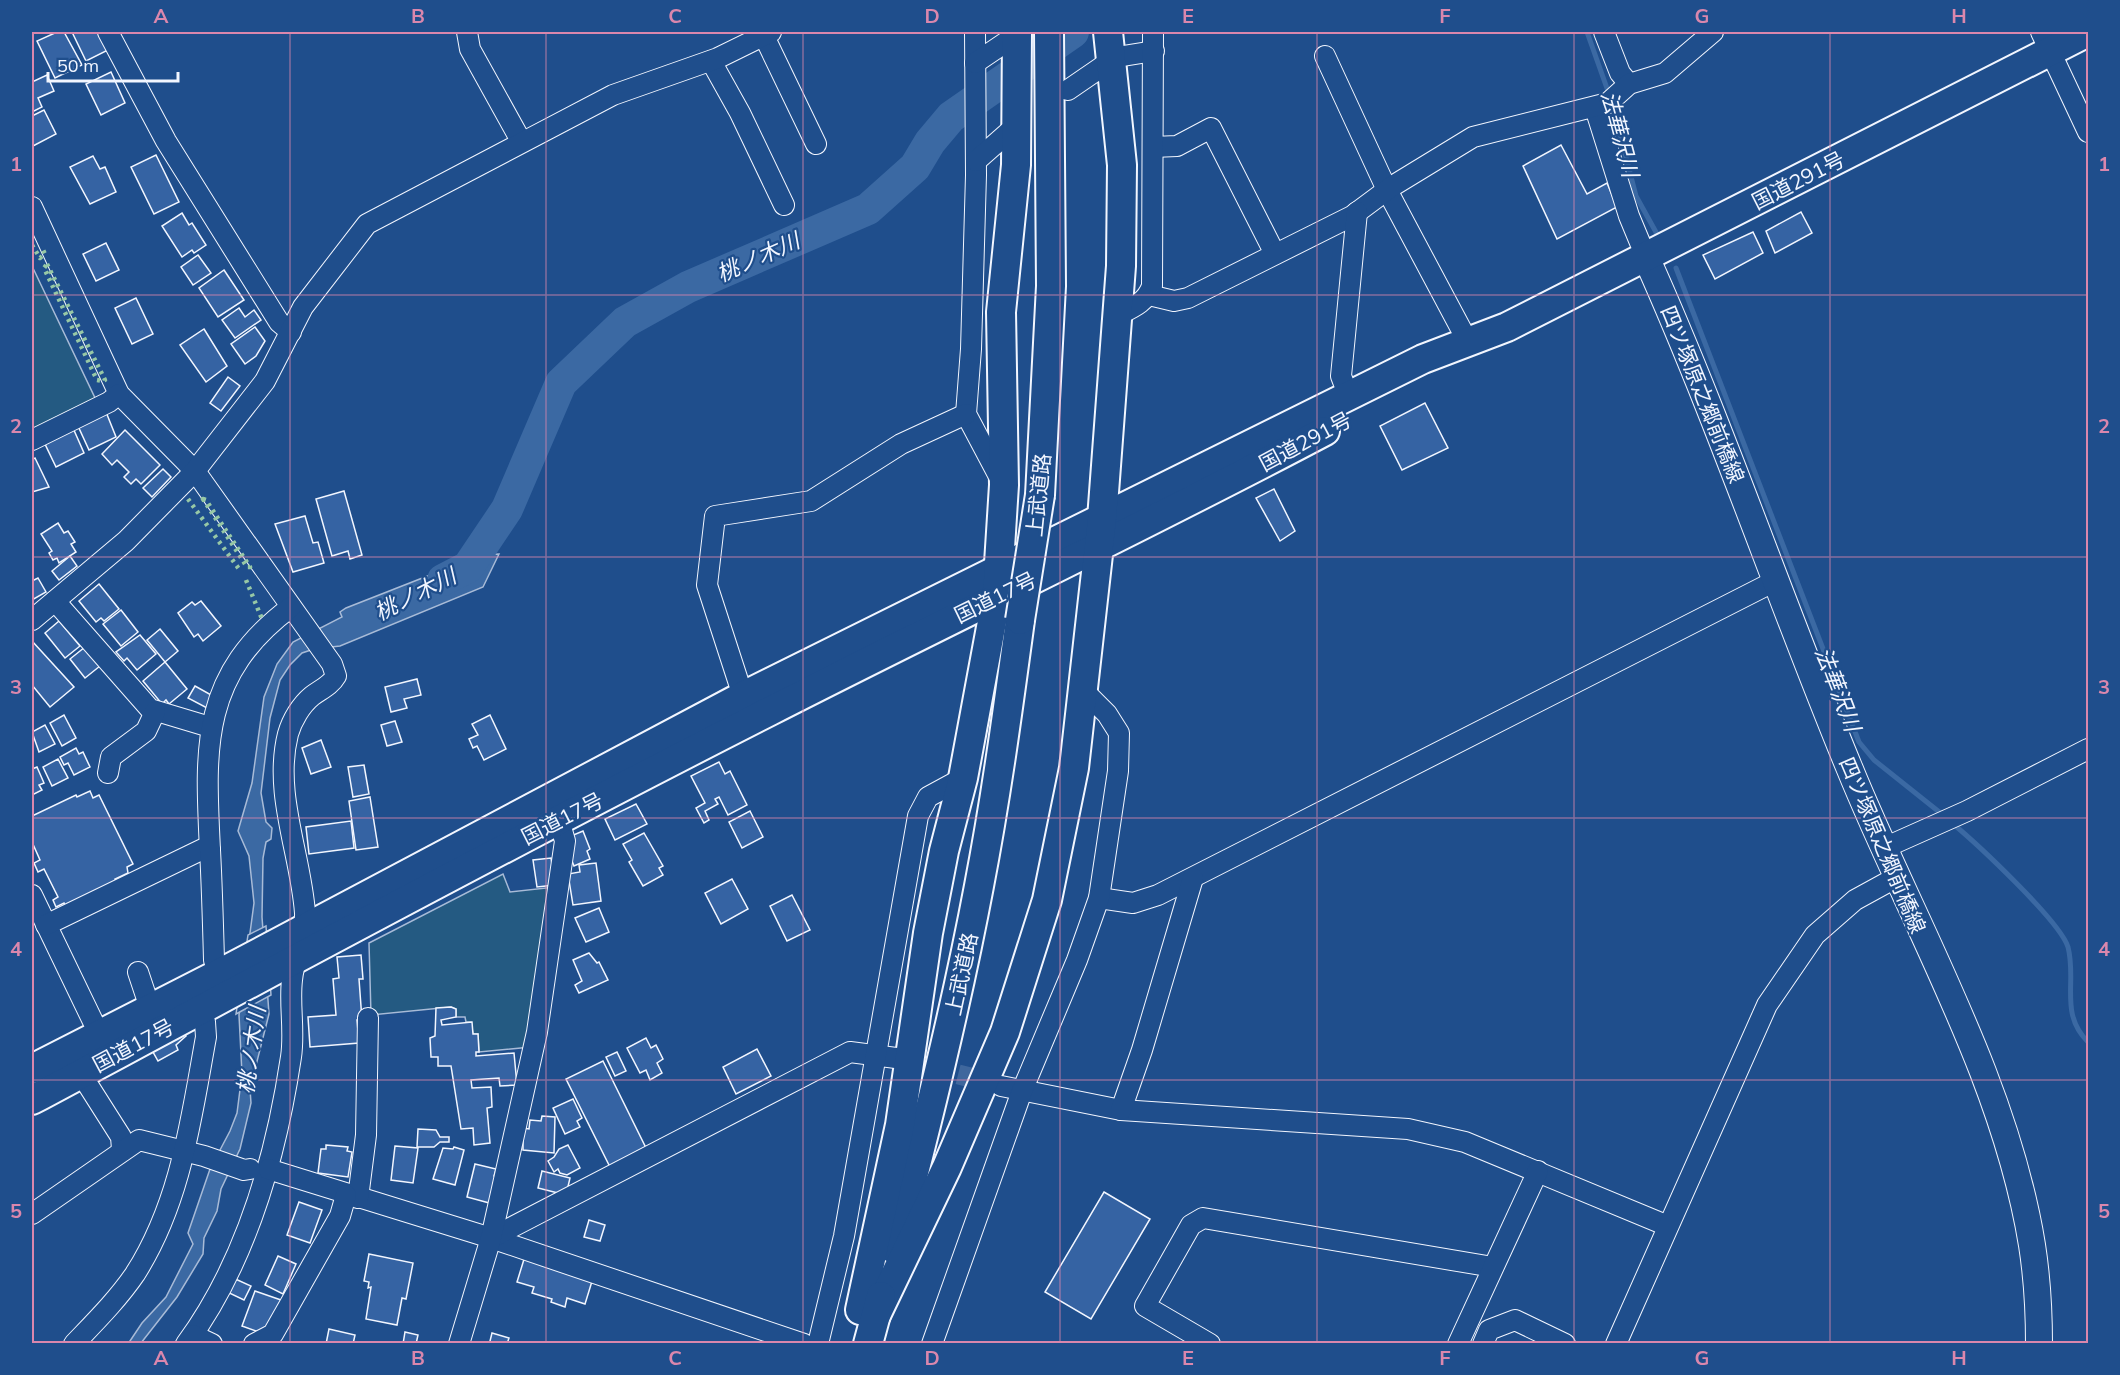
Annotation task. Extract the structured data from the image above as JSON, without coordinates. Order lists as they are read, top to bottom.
{
  "streets": {
    "highway": ["国道291号", "上武道路", "国道17号"],
    "main road": ["四ツ塚原之郷前橋線"]
  },
  "crossings": [
    ["国道291号", "四ツ塚原之郷前橋線"],
    ["国道291号", "国道17号"]
  ],
  "water": ["法華沢川", "桃ノ木川"],
  "scale_bar": "50 m",
  "grid": {
    "columns": [
      "A",
      "B",
      "C",
      "D",
      "E",
      "F",
      "G",
      "H"
    ],
    "rows": [
      "1",
      "2",
      "3",
      "4",
      "5"
    ]
  }
}
